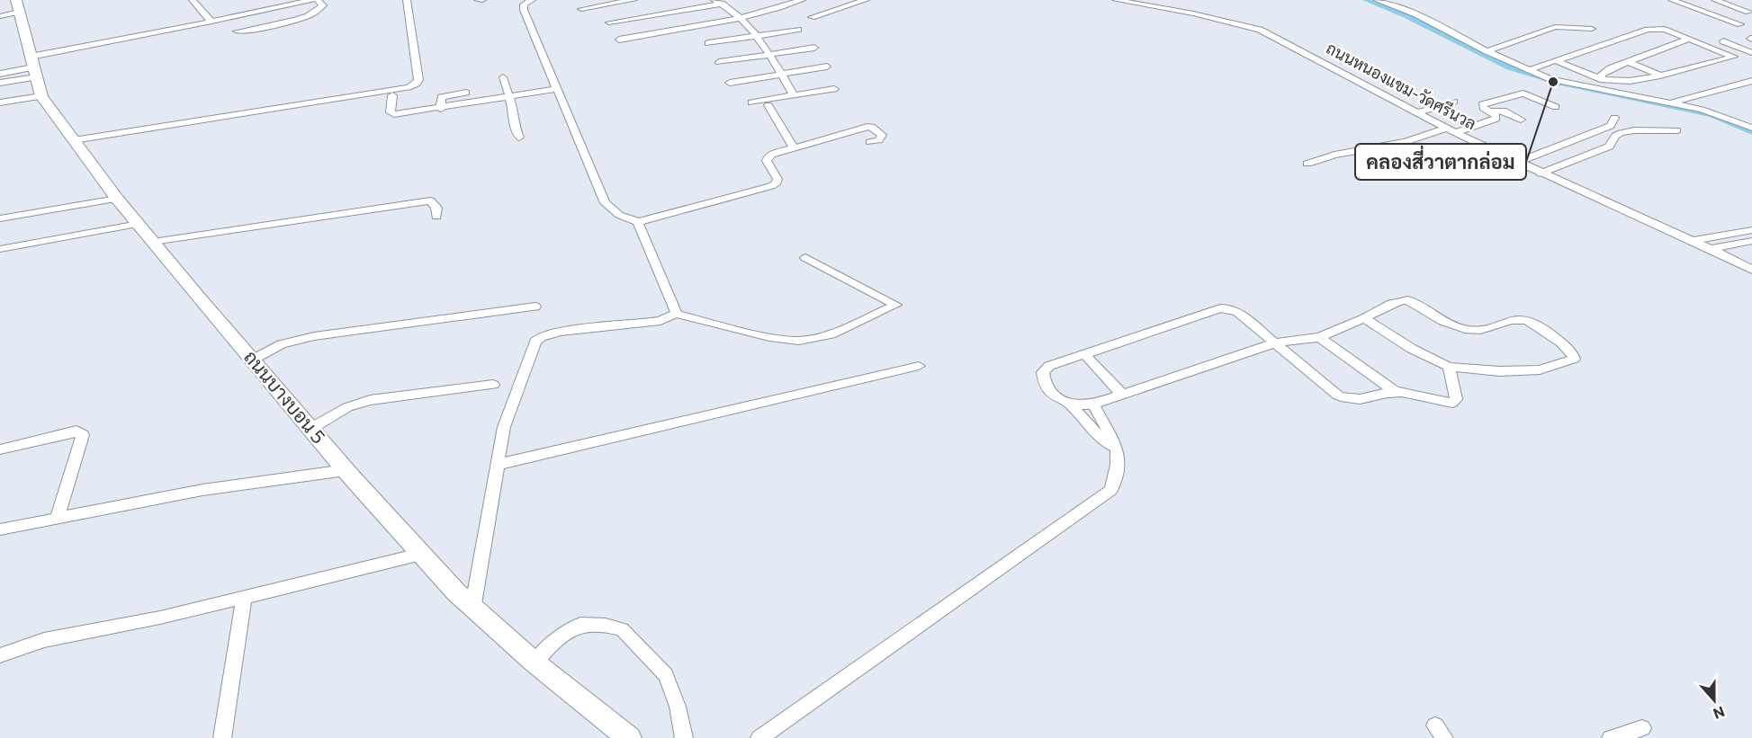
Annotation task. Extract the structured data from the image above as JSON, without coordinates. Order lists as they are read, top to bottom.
{
  "streets": {
    "main road": ["ถนนบางบอน 5"],
    "street": ["ถนนหนองแขม-วัดศรีนวล"]
  },
  "places": ["คลองสี่วาตากล่อม"],
  "north": "bottom"
}
